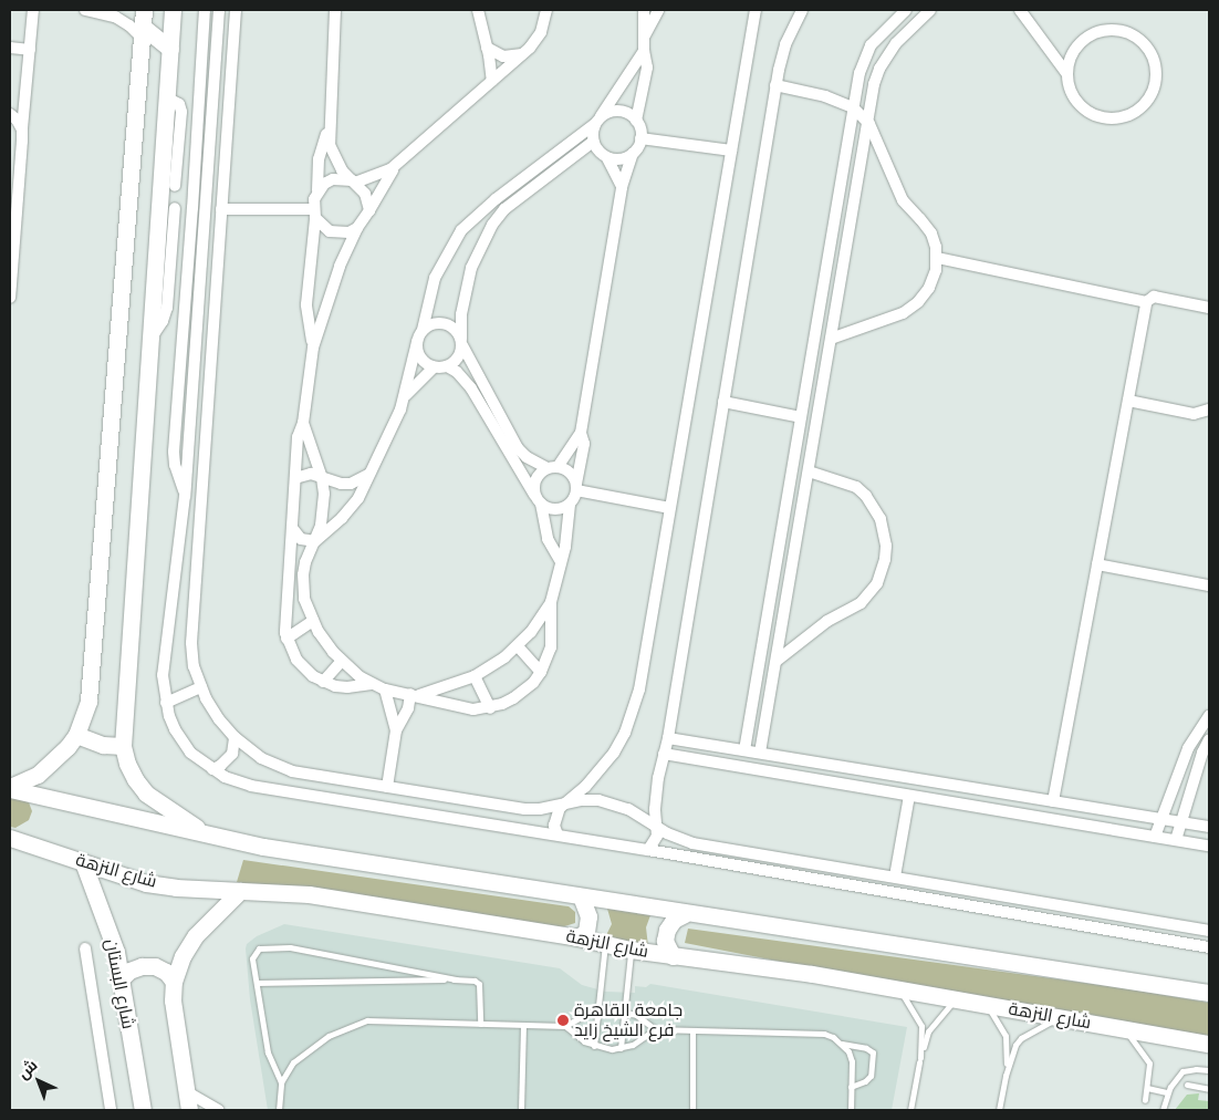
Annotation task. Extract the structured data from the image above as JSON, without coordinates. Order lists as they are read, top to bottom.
{
  "streets": {
    "main road": ["شارع النزهة", "شارع البستان"]
  },
  "crossings": [
    ["شارع النزهة", "شارع البستان"]
  ],
  "places": ["جامعة القاهرة فرع الشيخ زايد"],
  "north": "top left"
}
